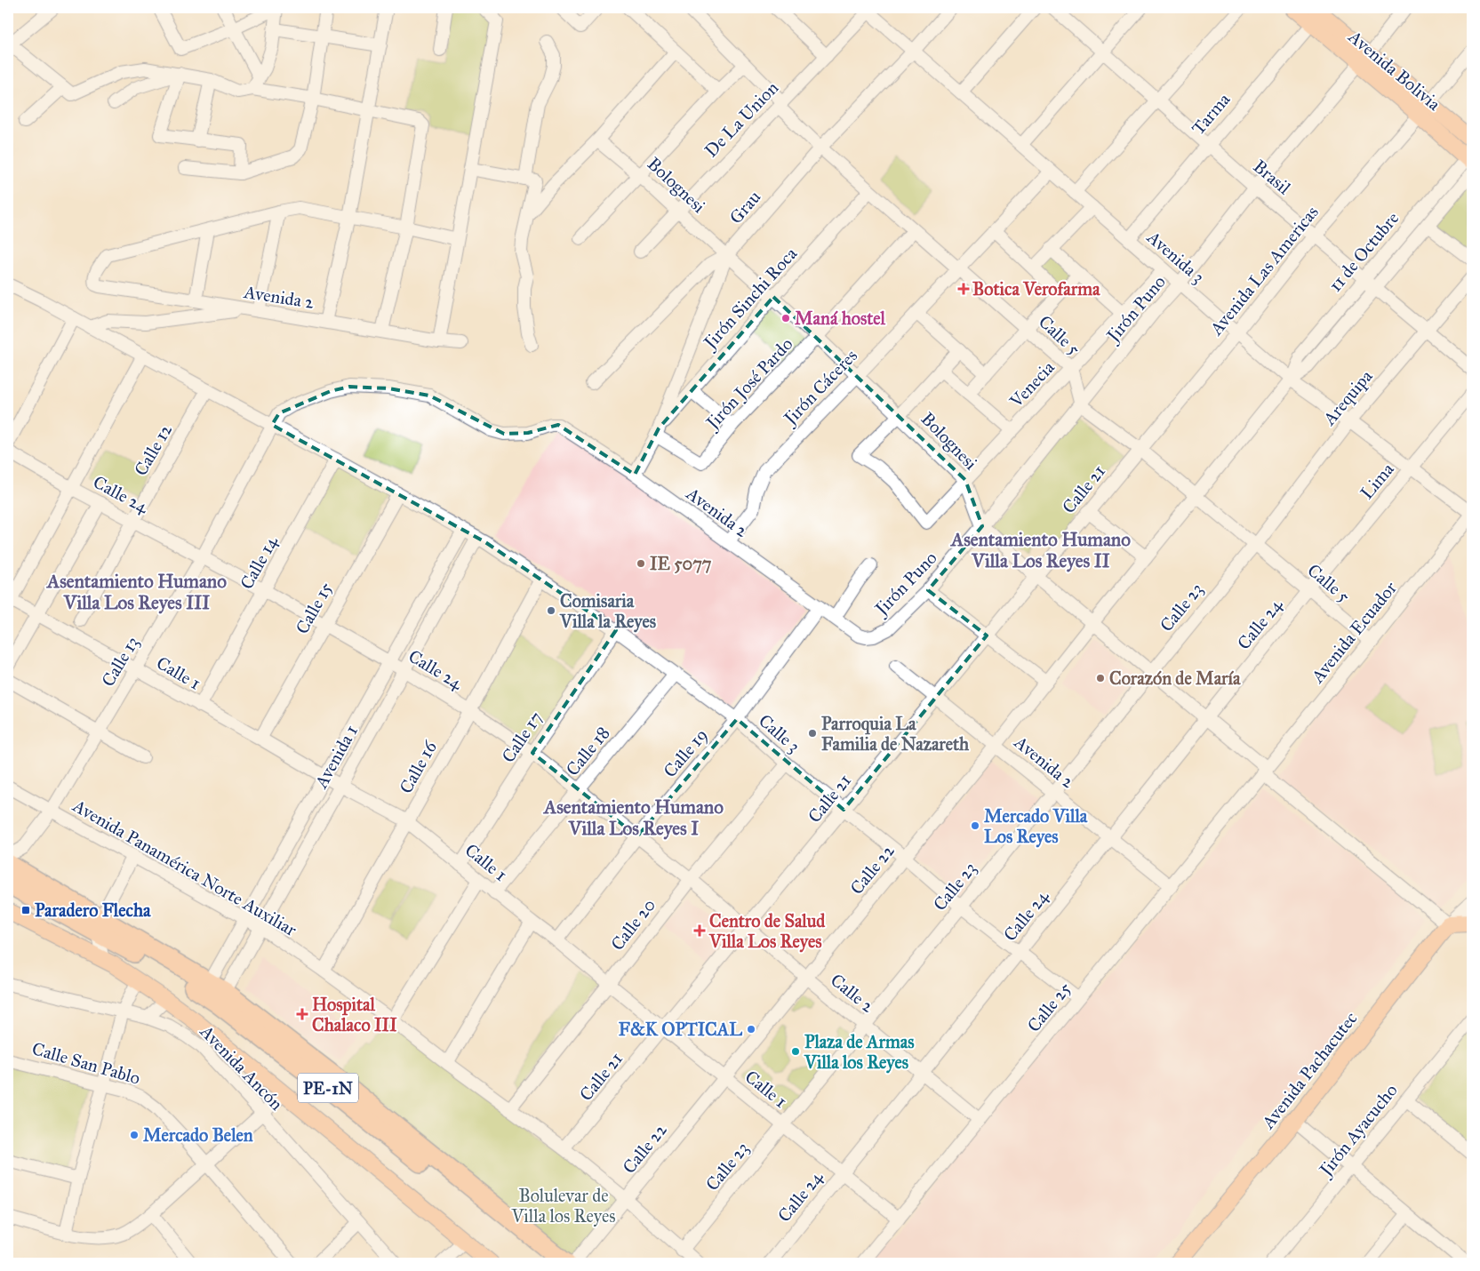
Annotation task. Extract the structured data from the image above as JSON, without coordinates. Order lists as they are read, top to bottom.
{
  "streets": {
    "highway": ["PE-1N"],
    "main road": ["Avenida Bolivia", "Avenida Pachacutec"],
    "street": [
      "Tarma",
      "De La Union",
      "Brasil",
      "Bolognesi",
      "Grau",
      "11 de Octubre",
      "Avenida 3",
      "Avenida Las Americas",
      "Avenida 2",
      "Jirón Sinchi Roca",
      "Jirón Puno",
      "Calle 5",
      "Jirón José Pardo",
      "Venecia",
      "Jirón Cáceres",
      "Arequipa",
      "Calle 12",
      "Lima",
      "Calle 21",
      "Calle 24",
      "Calle 14",
      "Calle 23",
      "Calle 15",
      "Avenida Ecuador",
      "Calle 13",
      "Calle 1",
      "Calle 3",
      "Calle 17",
      "Calle 18",
      "Calle 19",
      "Avenida 1",
      "Calle 16",
      "Avenida Panamérica Norte Auxiliar",
      "Calle 22",
      "Calle 20",
      "Calle 2",
      "Calle 25",
      "Calle San Pablo",
      "Avenida Ancón",
      "Jirón Ayacucho"
    ]
  },
  "crossings": [
    ["Avenida Bolivia", "Tarma"],
    ["Avenida Bolivia", "11 de Octubre"],
    ["Avenida Bolivia", "Avenida Las Americas"],
    ["Avenida Bolivia", "Jirón Puno"],
    ["Tarma", "Brasil"],
    ["Tarma", "Avenida 3"],
    ["De La Union", "Bolognesi"],
    ["De La Union", "Avenida 3"],
    ["De La Union", "Calle 5"],
    ["Brasil", "11 de Octubre"],
    ["Brasil", "Avenida Las Americas"],
    ["Brasil", "Jirón Puno"],
    ["Brasil", "Arequipa"],
    ["Bolognesi", "Grau"],
    ["Bolognesi", "Jirón Sinchi Roca"],
    ["Bolognesi", "Jirón Puno"],
    ["Bolognesi", "Jirón José Pardo"],
    ["Bolognesi", "Venecia"],
    ["Bolognesi", "Jirón Cáceres"],
    ["Bolognesi", "Calle 21"],
    ["Bolognesi", "Calle 24"],
    ["Bolognesi", "Calle 23"],
    ["Bolognesi", "Avenida Ecuador"],
    ["Bolognesi", "Calle 22"],
    ["Bolognesi", "Calle 25"],
    ["Bolognesi", "Avenida Pachacutec"],
    ["Grau", "Avenida 3"],
    ["Grau", "Avenida 2"],
    ["Grau", "Jirón Sinchi Roca"],
    ["Grau", "Calle 5"],
    ["Grau", "Jirón José Pardo"],
    ["11 de Octubre", "Avenida 3"],
    ["11 de Octubre", "Calle 5"],
    ["11 de Octubre", "Calle 22"],
    ["Avenida 3", "Avenida Las Americas"],
    ["Avenida 3", "Jirón Puno"],
    ["Avenida 3", "Venecia"],
    ["Avenida 3", "Jirón Cáceres"],
    ["Avenida 3", "Arequipa"],
    ["Avenida 3", "Lima"],
    ["Avenida 3", "Avenida Ecuador"],
    ["Avenida Las Americas", "Calle 5"],
    ["Avenida Las Americas", "Calle 21"],
    ["Avenida 2", "Jirón Puno"],
    ["Avenida 2", "Jirón Cáceres"],
    ["Avenida 2", "Calle 21"],
    ["Avenida 2", "Calle 24"],
    ["Avenida 2", "Calle 23"],
    ["Avenida 2", "Calle 13"],
    ["Avenida 2", "Calle 19"],
    ["Avenida 2", "Calle 22"],
    ["Avenida 2", "Calle 25"],
    ["Jirón Sinchi Roca", "Calle 5"],
    ["Jirón Sinchi Roca", "Jirón José Pardo"],
    ["Jirón Puno", "Calle 5"],
    ["Calle 5", "Jirón José Pardo"],
    ["Calle 5", "Venecia"],
    ["Calle 5", "Jirón Cáceres"],
    ["Calle 5", "Arequipa"],
    ["Calle 5", "Lima"],
    ["Calle 5", "Calle 21"],
    ["Calle 5", "Calle 24"],
    ["Calle 5", "Calle 23"],
    ["Calle 5", "Avenida Ecuador"],
    ["Calle 5", "Calle 22"],
    ["Arequipa", "Calle 23"],
    ["Calle 12", "Calle 24"],
    ["Calle 12", "Calle 3"],
    ["Lima", "Calle 24"],
    ["Calle 21", "Calle 24"],
    ["Calle 21", "Calle 1"],
    ["Calle 21", "Calle 3"],
    ["Calle 21", "Avenida Panamérica Norte Auxiliar"],
    ["Calle 24", "Calle 14"],
    ["Calle 24", "Calle 15"],
    ["Calle 24", "Calle 13"],
    ["Calle 24", "Calle 1"],
    ["Calle 24", "Calle 3"],
    ["Calle 24", "Calle 17"],
    ["Calle 24", "Calle 18"],
    ["Calle 24", "Calle 19"],
    ["Calle 24", "Avenida 1"],
    ["Calle 24", "Calle 16"],
    ["Calle 24", "Calle 22"],
    ["Calle 24", "Calle 20"],
    ["Calle 24", "Calle 2"],
    ["Calle 14", "Calle 1"],
    ["Calle 14", "Calle 3"],
    ["Calle 23", "Calle 1"],
    ["Calle 23", "Calle 3"],
    ["Calle 23", "Avenida Panamérica Norte Auxiliar"],
    ["Calle 23", "Calle 2"],
    ["Calle 15", "Calle 1"],
    ["Calle 15", "Calle 3"],
    ["Avenida Ecuador", "Calle 25"],
    ["Calle 13", "Calle 1"],
    ["Calle 13", "Calle 3"],
    ["Calle 13", "Avenida Panamérica Norte Auxiliar"],
    ["Calle 1", "Calle 17"],
    ["Calle 1", "Calle 18"],
    ["Calle 1", "Calle 19"],
    ["Calle 1", "Avenida 1"],
    ["Calle 1", "Calle 16"],
    ["Calle 1", "Calle 22"],
    ["Calle 1", "Calle 20"],
    ["Calle 1", "Calle 25"],
    ["Calle 3", "Calle 17"],
    ["Calle 3", "Calle 18"],
    ["Calle 3", "Calle 19"],
    ["Calle 3", "Avenida 1"],
    ["Calle 3", "Calle 16"],
    ["Calle 3", "Calle 22"],
    ["Calle 3", "Calle 20"],
    ["Calle 3", "Calle 25"],
    ["Avenida 1", "Avenida Panamérica Norte Auxiliar"],
    ["Avenida 1", "PE-1N"],
    ["Calle 16", "Avenida Panamérica Norte Auxiliar"],
    ["Avenida Panamérica Norte Auxiliar", "Calle 22"],
    ["Avenida Panamérica Norte Auxiliar", "Calle 20"],
    ["Calle 22", "Calle 2"],
    ["Calle 2", "Calle 25"]
  ],
  "districts": ["Asentamiento Humano Villa Los Reyes II", "Asentamiento Humano Villa Los Reyes III", "Asentamiento Humano Villa Los Reyes I"],
  "parks": ["Bolulevar de Villa los Reyes"],
  "places": {
    "health": ["Botica Verofarma", "Centro de Salud Villa Los Reyes", "Hospital Chalaco III"],
    "other": [
      "Maná hostel",
      "IE 5077",
      "Comisaria Villa la Reyes",
      "Corazón de María",
      "Parroquia La Familia de Nazareth",
      "Mercado Villa Los Reyes",
      "F&K OPTICAL",
      "Plaza de Armas Villa los Reyes",
      "Mercado Belen"
    ],
    "transit": ["Paradero Flecha"]
  }
}
